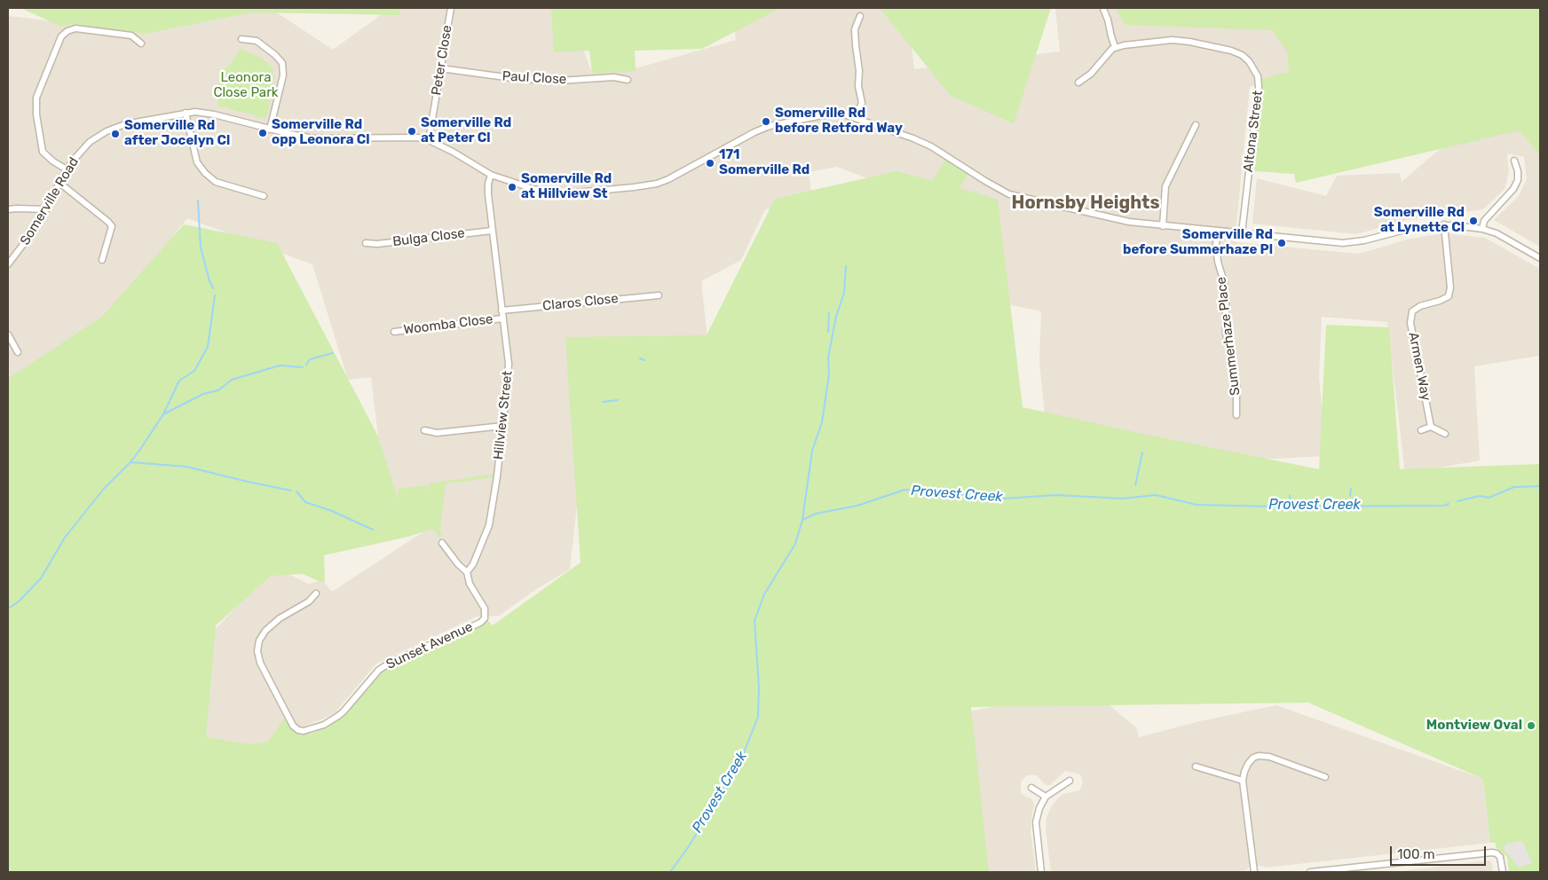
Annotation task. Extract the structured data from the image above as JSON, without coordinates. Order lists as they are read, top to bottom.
{
  "streets": {
    "street": [
      "Peter Close",
      "Paul Close",
      "Altona Street",
      "Somerville Road",
      "Bulga Close",
      "Claros Close",
      "Woomba Close",
      "Summerhaze Place",
      "Armen Way",
      "Hillview Street",
      "Sunset Avenue"
    ]
  },
  "crossings": [
    ["Peter Close", "Paul Close"],
    ["Peter Close", "Somerville Road"],
    ["Altona Street", "Somerville Road"],
    ["Somerville Road", "Summerhaze Place"],
    ["Somerville Road", "Armen Way"],
    ["Somerville Road", "Hillview Street"],
    ["Bulga Close", "Hillview Street"],
    ["Claros Close", "Hillview Street"],
    ["Woomba Close", "Hillview Street"],
    ["Hillview Street", "Sunset Avenue"]
  ],
  "districts": ["Hornsby Heights"],
  "water": ["Provest Creek"],
  "parks": ["Leonora Close Park"],
  "places": [
    "Somerville Rd before Retford Way",
    "Somerville Rd at Peter Cl",
    "Somerville Rd opp Leonora Cl",
    "Somerville Rd after Jocelyn Cl",
    "171 Somerville Rd",
    "Somerville Rd at Hillview St",
    "Somerville Rd at Lynette Cl",
    "Somerville Rd before Summerhaze Pl",
    "Montview Oval"
  ],
  "scale_bar": "100 m"
}
